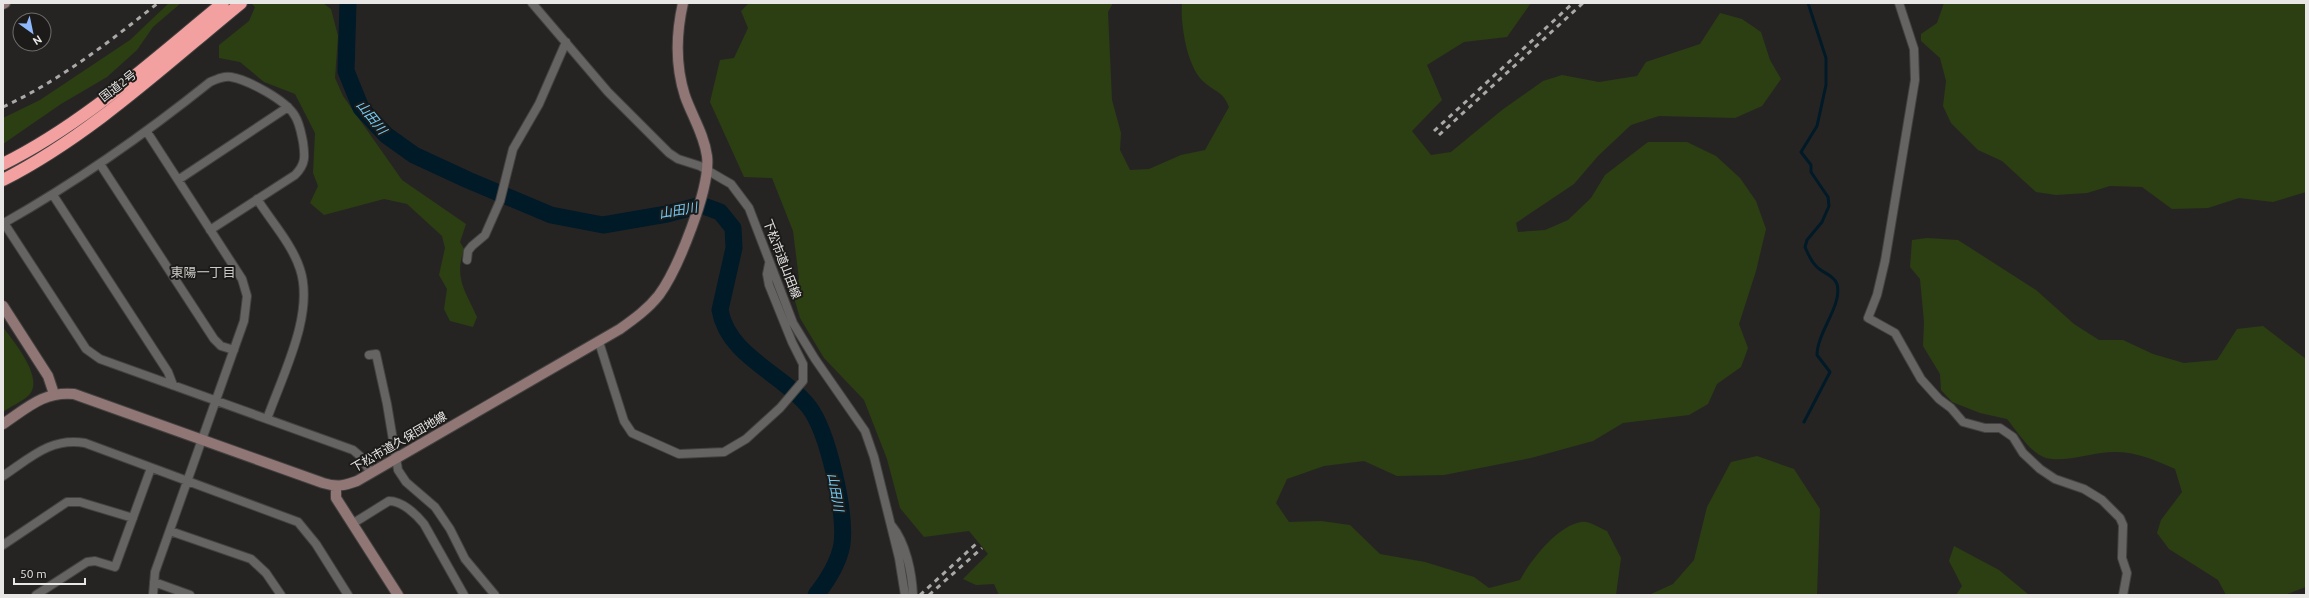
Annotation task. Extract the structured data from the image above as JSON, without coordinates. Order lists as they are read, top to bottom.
{
  "streets": {
    "highway": ["国道2号"],
    "street": ["下松市道山田線", "下松市道久保団地線"]
  },
  "crossings": [
    ["下松市道山田線", "下松市道久保団地線"]
  ],
  "districts": ["東陽一丁目"],
  "water": ["山田川"],
  "scale_bar": "50 m",
  "north": "bottom right"
}
